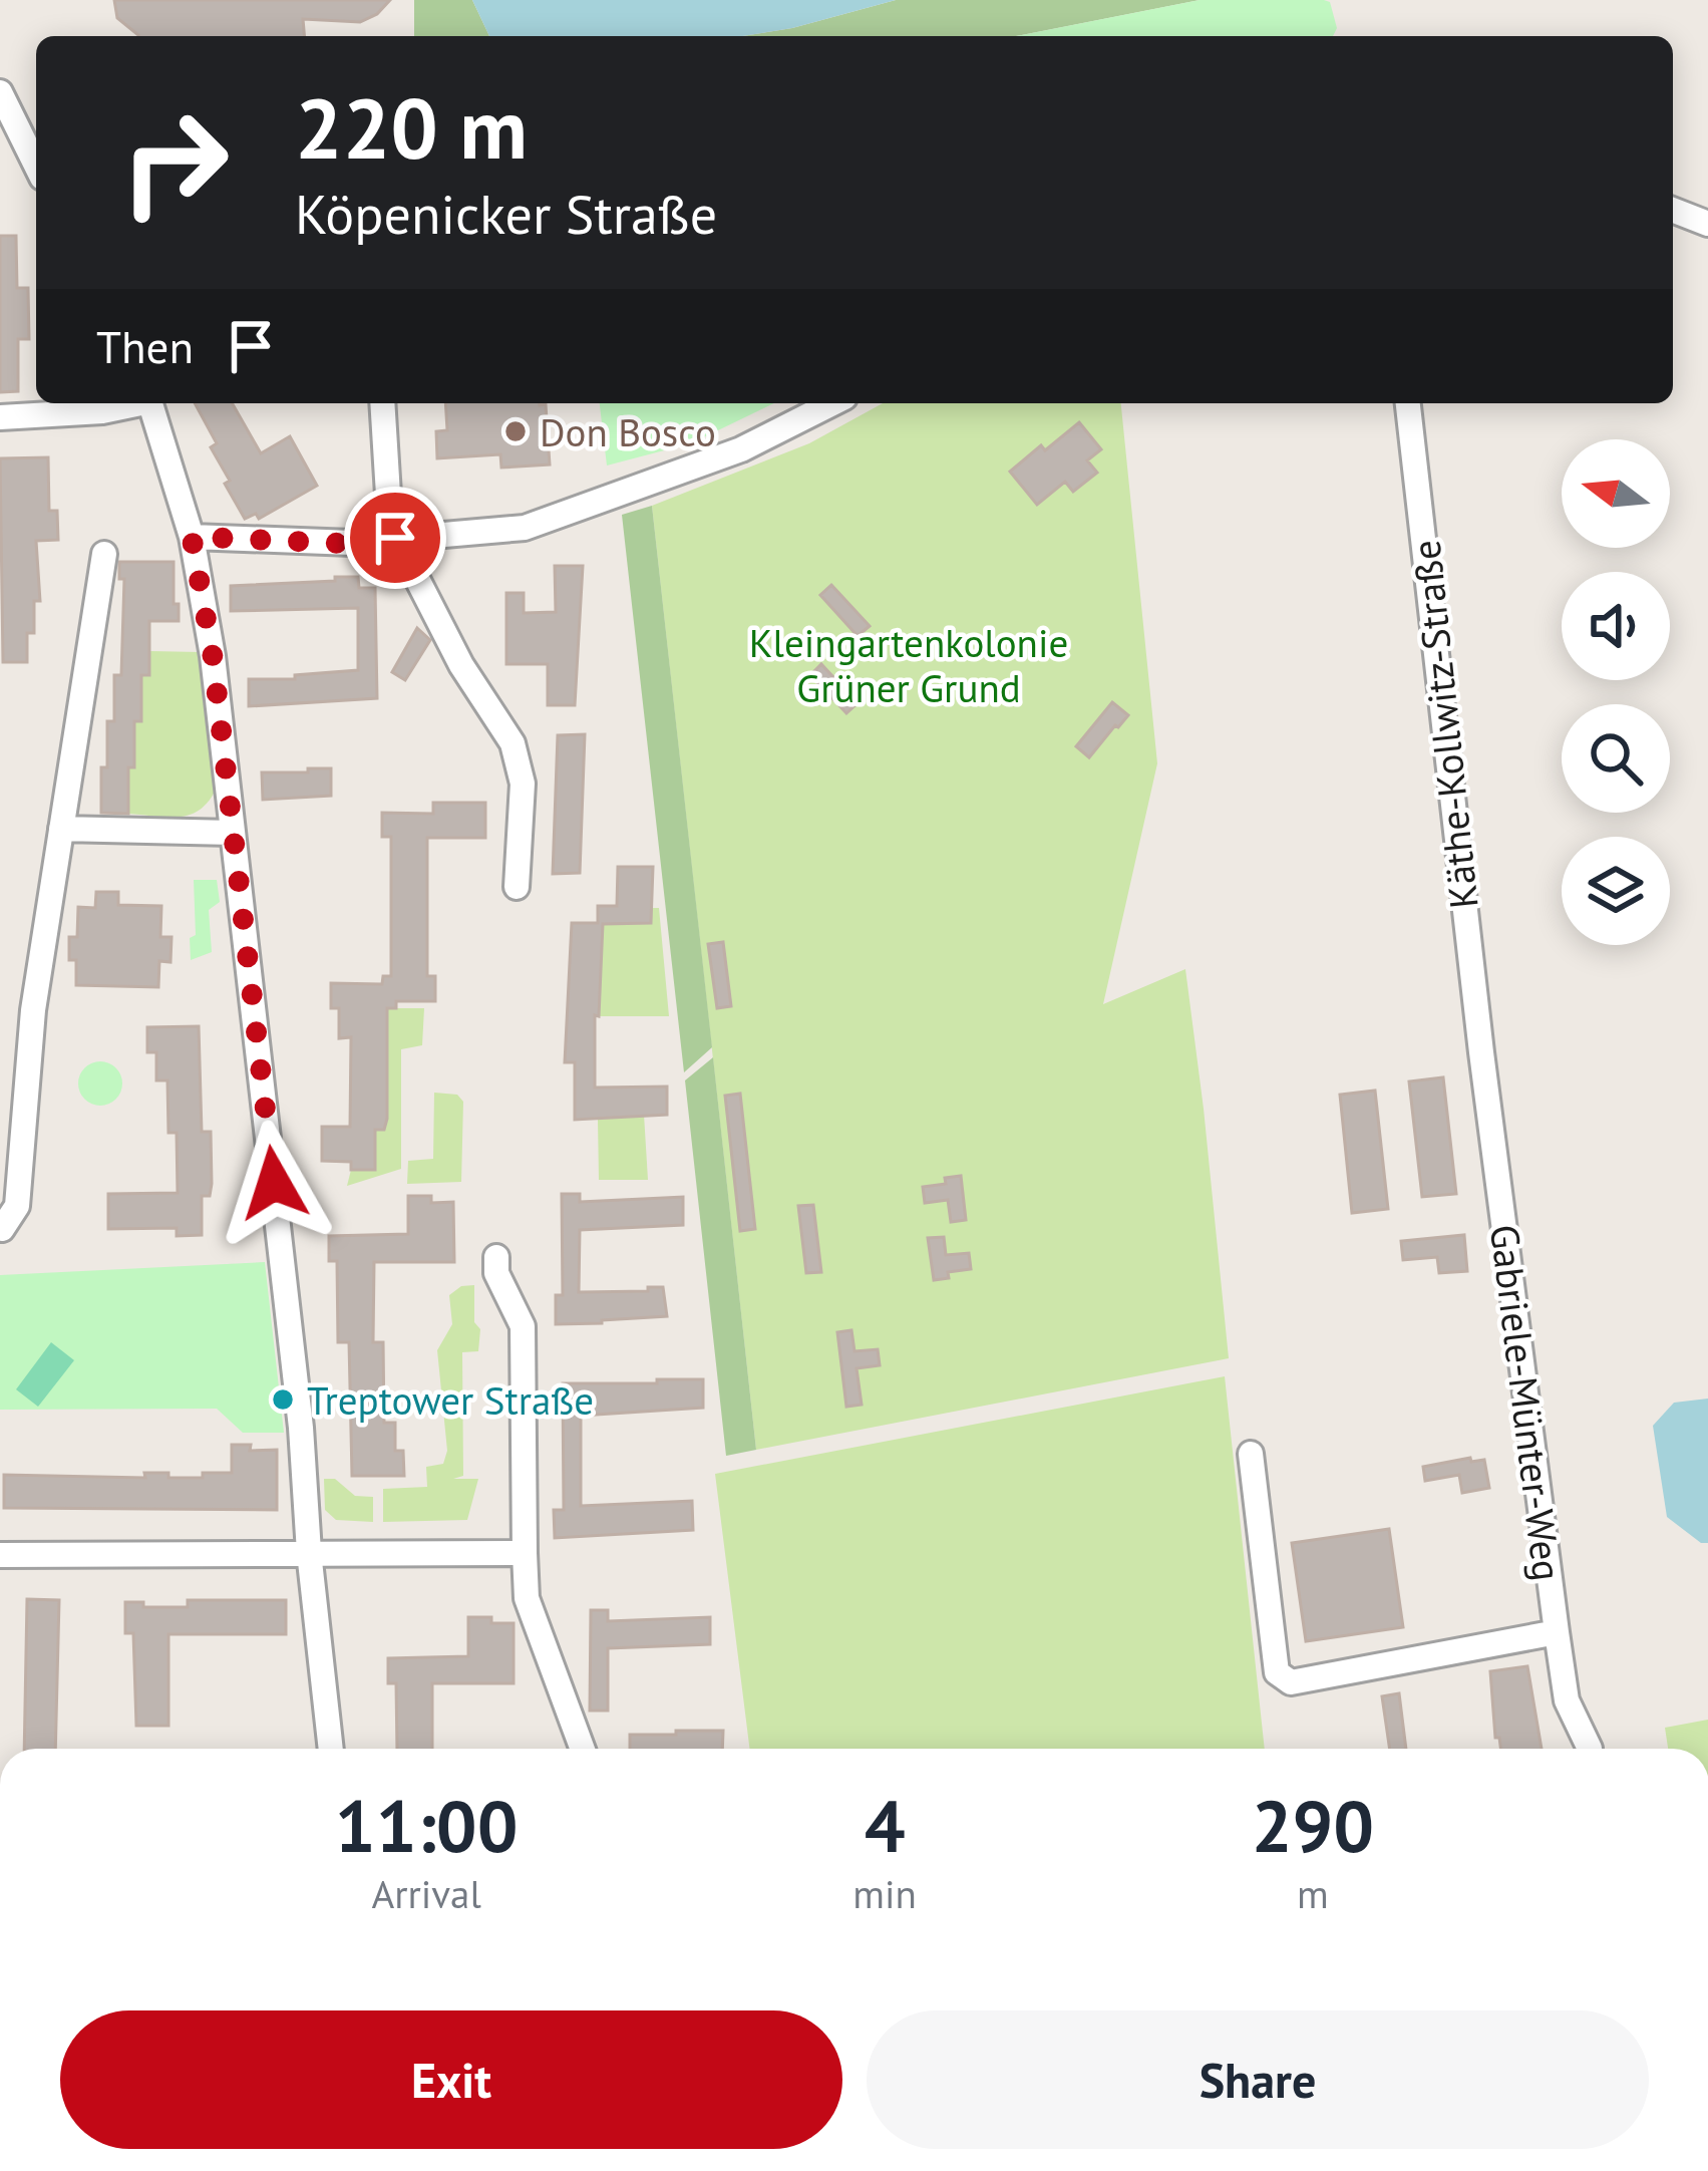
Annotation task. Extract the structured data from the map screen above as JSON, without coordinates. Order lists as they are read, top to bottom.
{
  "streets": {
    "street": ["Käthe-Kollwitz-Straße", "Gabriele-Münter-Weg"]
  },
  "crossings": [
    ["Käthe-Kollwitz-Straße", "Gabriele-Münter-Weg"]
  ],
  "parks": ["Kleingartenkolonie Grüner Grund"],
  "places": ["Don Bosco", "Treptower Straße"],
  "north": "left",
  "page": {
    "turn": ["220 m", "Köpenicker Straße"],
    "then": "Then",
    "eta": [
      "11:00",
      "Arrival",
      "4",
      "min",
      "290",
      "m"
    ],
    "buttons": ["Exit", "Share"]
  }
}
